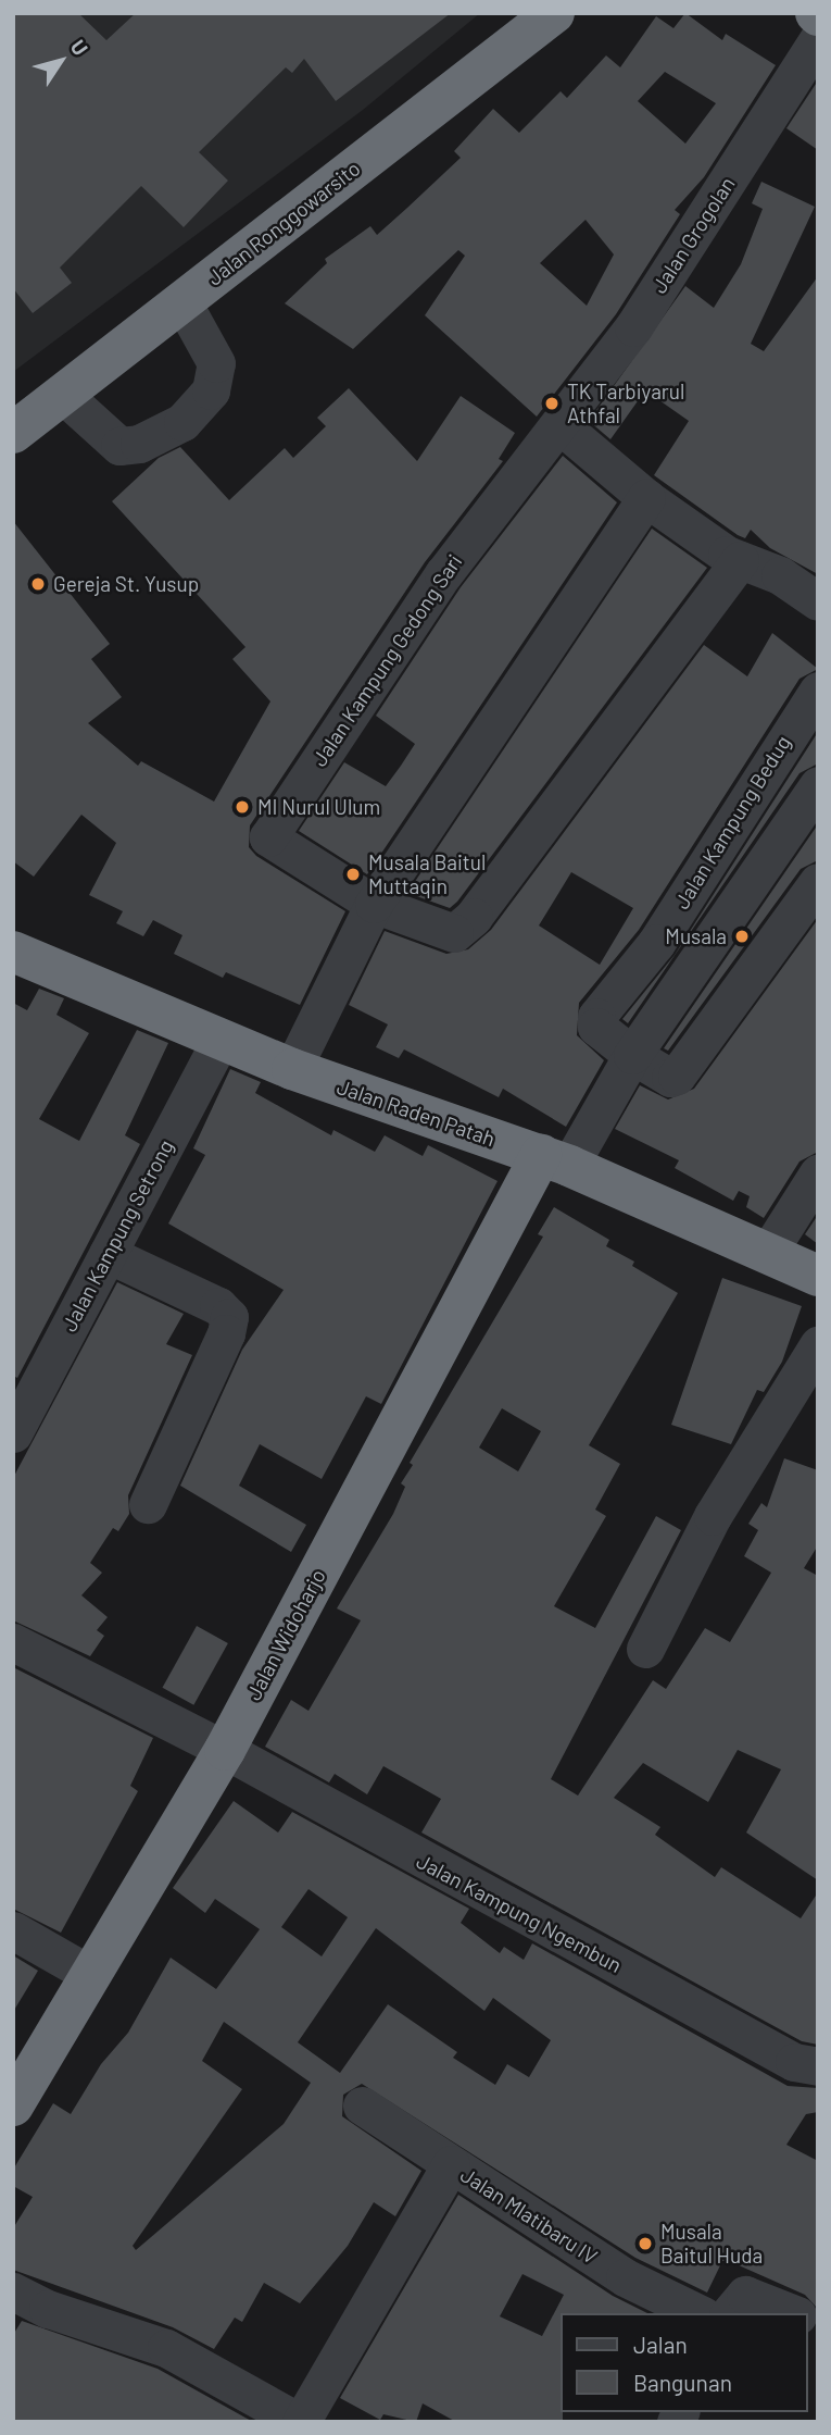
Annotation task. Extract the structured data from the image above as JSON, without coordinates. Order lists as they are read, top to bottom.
{
  "streets": {
    "highway": ["Jalan Ronggowarsito", "Jalan Raden Patah", "Jalan Widoharjo"],
    "street": [
      "Jalan Grogolan",
      "Jalan Kampung Gedong Sari",
      "Jalan Kampung Bedug",
      "Jalan Kampung Setrong",
      "Jalan Kampung Ngembun",
      "Jalan Mlatibaru IV"
    ]
  },
  "crossings": [
    ["Jalan Grogolan", "Jalan Kampung Gedong Sari"],
    ["Jalan Kampung Bedug", "Jalan Raden Patah"],
    ["Jalan Kampung Bedug", "Jalan Widoharjo"],
    ["Jalan Raden Patah", "Jalan Kampung Setrong"],
    ["Jalan Raden Patah", "Jalan Widoharjo"],
    ["Jalan Widoharjo", "Jalan Kampung Ngembun"]
  ],
  "places": [
    "TK Tarbiyarul Athfal",
    "Gereja St. Yusup",
    "MI Nurul Ulum",
    "Musala Baitul Muttaqin",
    "Musala",
    "Musala Baitul Huda"
  ],
  "legend": ["Jalan", "Bangunan"],
  "north": "top right"
}
